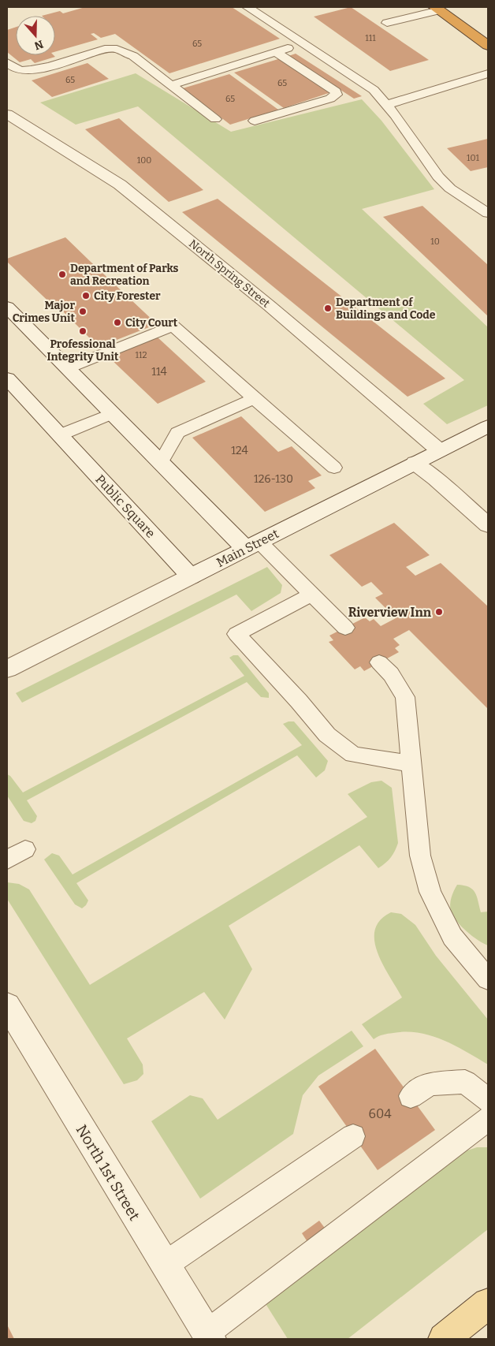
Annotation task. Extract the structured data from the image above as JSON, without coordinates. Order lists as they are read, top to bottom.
{
  "streets": {
    "street": [
      "North Spring Street",
      "Public Square",
      "Main Street",
      "North 1st Street"
    ]
  },
  "crossings": [
    ["North Spring Street", "Main Street"],
    ["Public Square", "Main Street"]
  ],
  "places": [
    "Department of Parks and Recreation",
    "City Forester",
    "Department of Buildings and Code",
    "Major Crimes Unit",
    "City Court",
    "Professional Integrity Unit",
    "Riverview Inn"
  ],
  "house_numbers": [
    "111",
    "65",
    "65",
    "65",
    "65",
    "101",
    "100",
    "10",
    "112",
    "114",
    "124",
    "126-130",
    "604"
  ],
  "north": "bottom"
}
